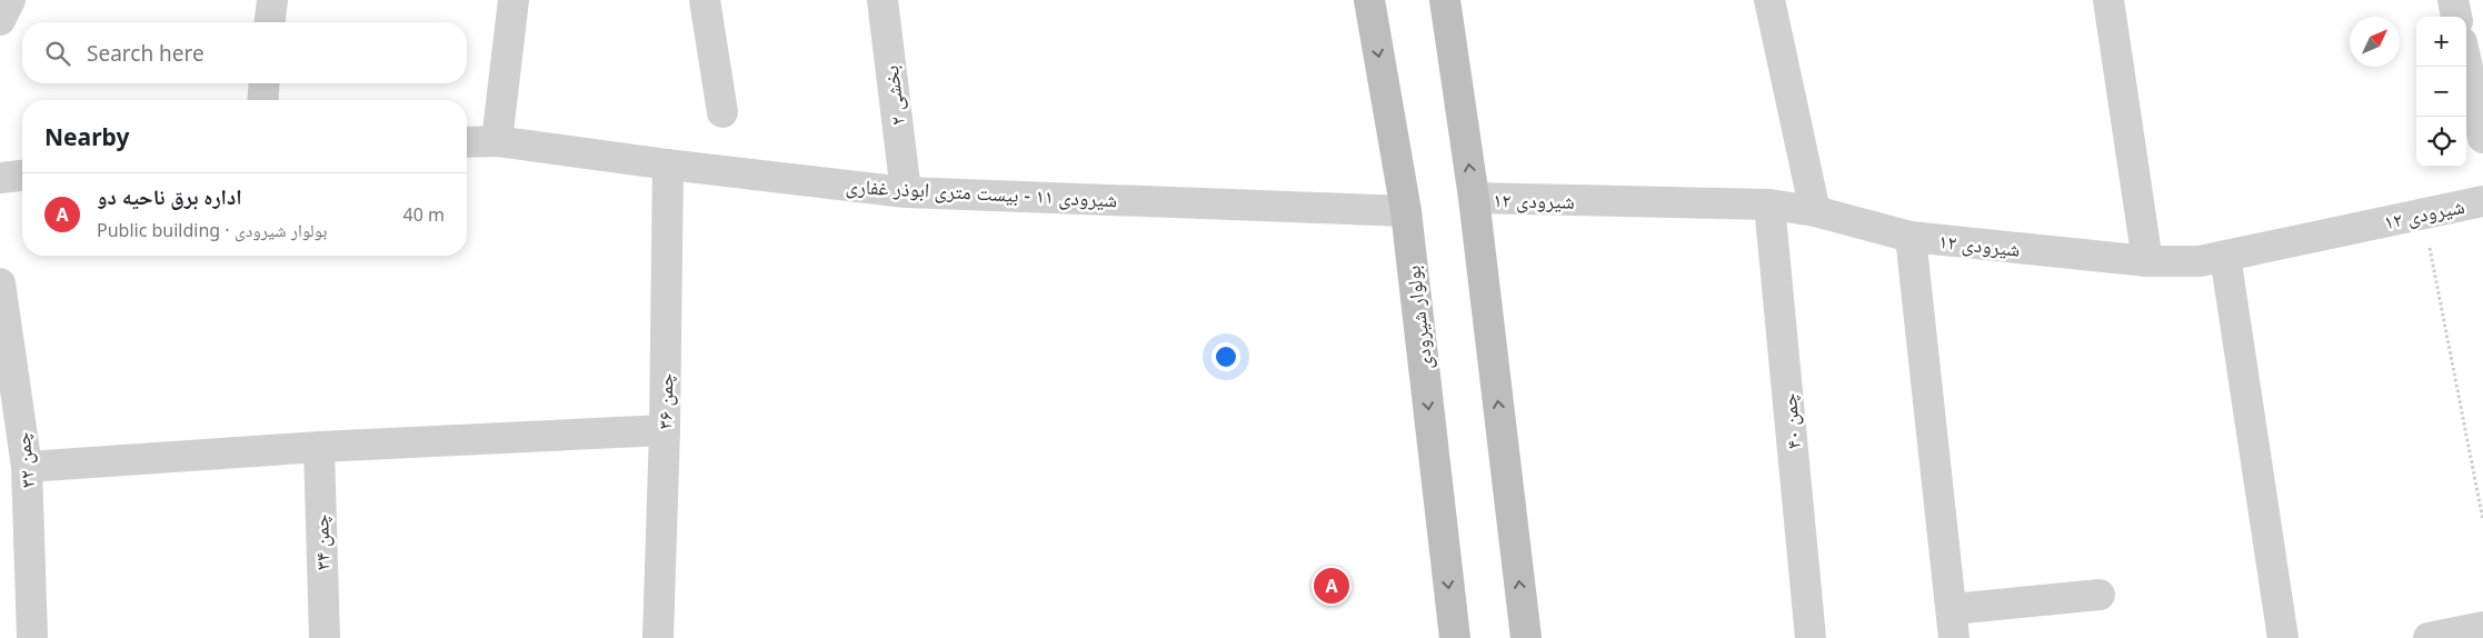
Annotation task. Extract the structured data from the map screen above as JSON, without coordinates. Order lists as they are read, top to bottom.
{
  "streets": {
    "main road": ["بولوار شیرودی"],
    "street": [
      "بخشی ۲",
      "شیرودی ۱۱ - بیست متری ابوذر غفاری",
      "شیرودی ۱۲",
      "چمن ۳۶",
      "چمن ۴۰",
      "چمن ۳۲",
      "چمن ۳۴"
    ]
  },
  "crossings": [
    ["بخشی ۲", "شیرودی ۱۱ - بیست متری ابوذر غفاری"],
    ["شیرودی ۱۱ - بیست متری ابوذر غفاری", "بولوار شیرودی"],
    ["شیرودی ۱۱ - بیست متری ابوذر غفاری", "چمن ۳۶"],
    ["شیرودی ۱۲", "چمن ۴۰"]
  ],
  "north": "top right",
  "page": {
    "map_buttons": ["+", "−"],
    "search": "Search here",
    "heading": "Nearby",
    "list": [
      {
        "mark": "A",
        "name": "اداره برق ناحیه دو",
        "note": "Public building · بولوار شیرودی",
        "value": "40 m"
      }
    ],
    "pins": "A"
  }
}
